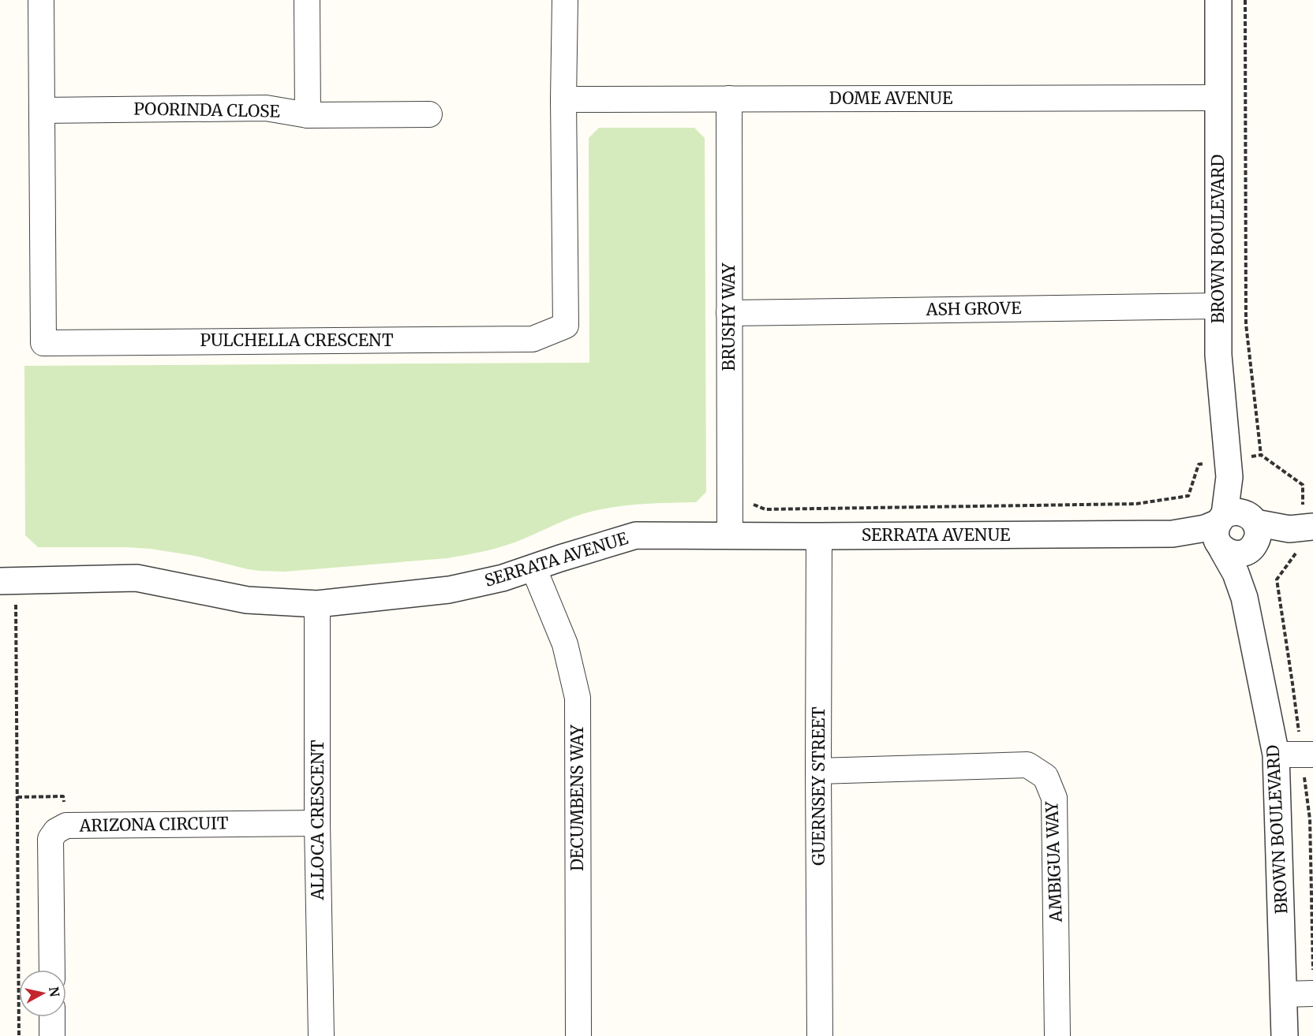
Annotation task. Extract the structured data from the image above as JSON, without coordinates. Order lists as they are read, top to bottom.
{
  "streets": {
    "street": [
      "DOME AVENUE",
      "POORINDA CLOSE",
      "BROWN BOULEVARD",
      "ASH GROVE",
      "BRUSHY WAY",
      "PULCHELLA CRESCENT",
      "SERRATA AVENUE",
      "GUERNSEY STREET",
      "DECUMBENS WAY",
      "ALLOCA CRESCENT",
      "ARIZONA CIRCUIT",
      "AMBIGUA WAY"
    ]
  },
  "crossings": [
    ["DOME AVENUE", "BROWN BOULEVARD"],
    ["DOME AVENUE", "BRUSHY WAY"],
    ["DOME AVENUE", "PULCHELLA CRESCENT"],
    ["POORINDA CLOSE", "PULCHELLA CRESCENT"],
    ["BROWN BOULEVARD", "ASH GROVE"],
    ["BROWN BOULEVARD", "SERRATA AVENUE"],
    ["ASH GROVE", "BRUSHY WAY"],
    ["BRUSHY WAY", "SERRATA AVENUE"],
    ["SERRATA AVENUE", "GUERNSEY STREET"],
    ["SERRATA AVENUE", "DECUMBENS WAY"],
    ["SERRATA AVENUE", "ALLOCA CRESCENT"],
    ["GUERNSEY STREET", "AMBIGUA WAY"],
    ["ALLOCA CRESCENT", "ARIZONA CIRCUIT"]
  ],
  "north": "right"
}
